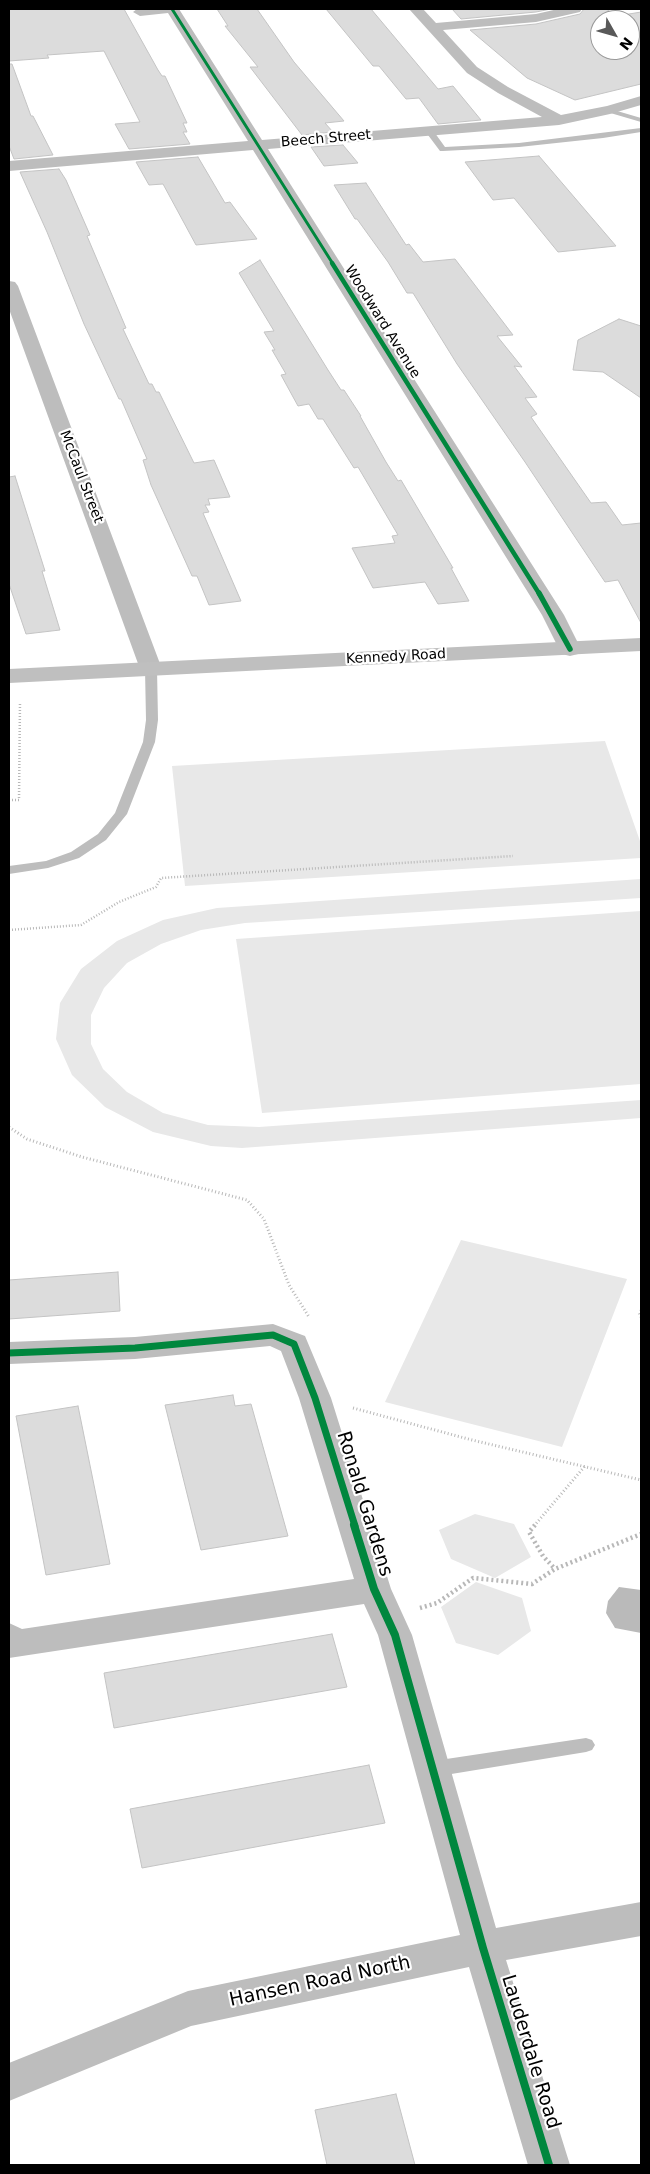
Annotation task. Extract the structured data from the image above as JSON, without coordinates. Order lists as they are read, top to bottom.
{
  "streets": {
    "main road": ["Kennedy Road"],
    "street": [
      "Beech Street",
      "Woodward Avenue",
      "McCaul Street",
      "Ronald Gardens",
      "Hansen Road North",
      "Lauderdale Road"
    ]
  },
  "crossings": [
    ["Beech Street", "Woodward Avenue"],
    ["Woodward Avenue", "Kennedy Road"],
    ["McCaul Street", "Kennedy Road"],
    ["Ronald Gardens", "Hansen Road North"],
    ["Ronald Gardens", "Lauderdale Road"],
    ["Hansen Road North", "Lauderdale Road"]
  ],
  "north": "bottom right"
}
